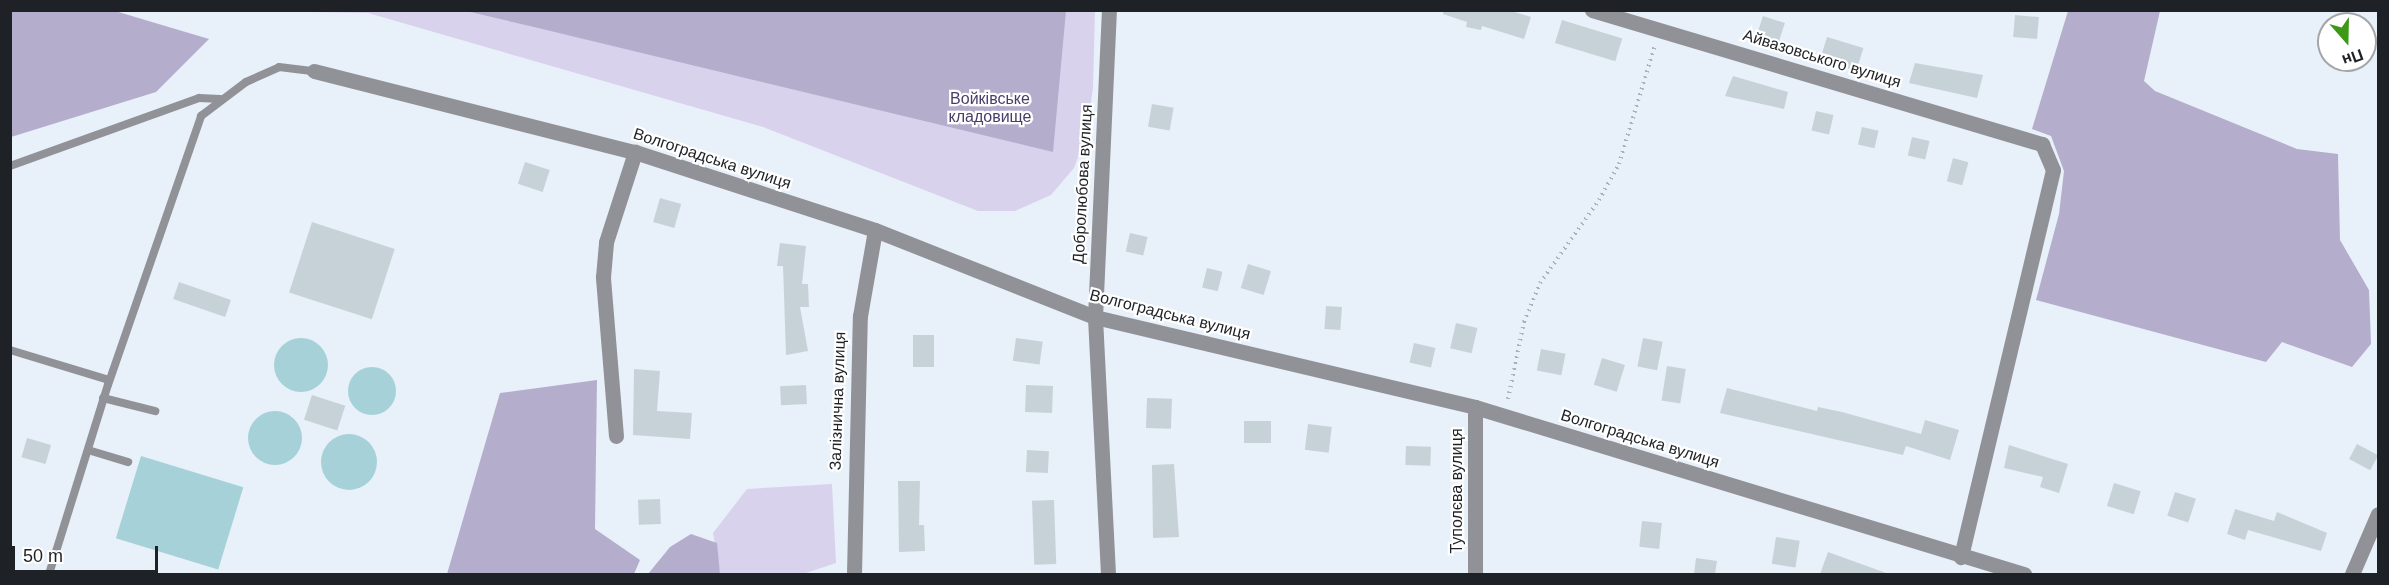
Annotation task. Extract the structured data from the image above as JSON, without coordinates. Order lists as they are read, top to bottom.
{
  "streets": {
    "street": [
      "Айвазовського вулиця",
      "Волгоградська вулиця",
      "Добролюбова вулиця",
      "Залізнична вулиця",
      "Туполєва вулиця"
    ]
  },
  "crossings": [
    ["Айвазовського вулиця", "Волгоградська вулиця"],
    ["Волгоградська вулиця", "Добролюбова вулиця"],
    ["Волгоградська вулиця", "Залізнична вулиця"],
    ["Волгоградська вулиця", "Туполєва вулиця"]
  ],
  "parks": ["Войківське кладовище"],
  "scale_bar": "50 m",
  "north": "bottom"
}
